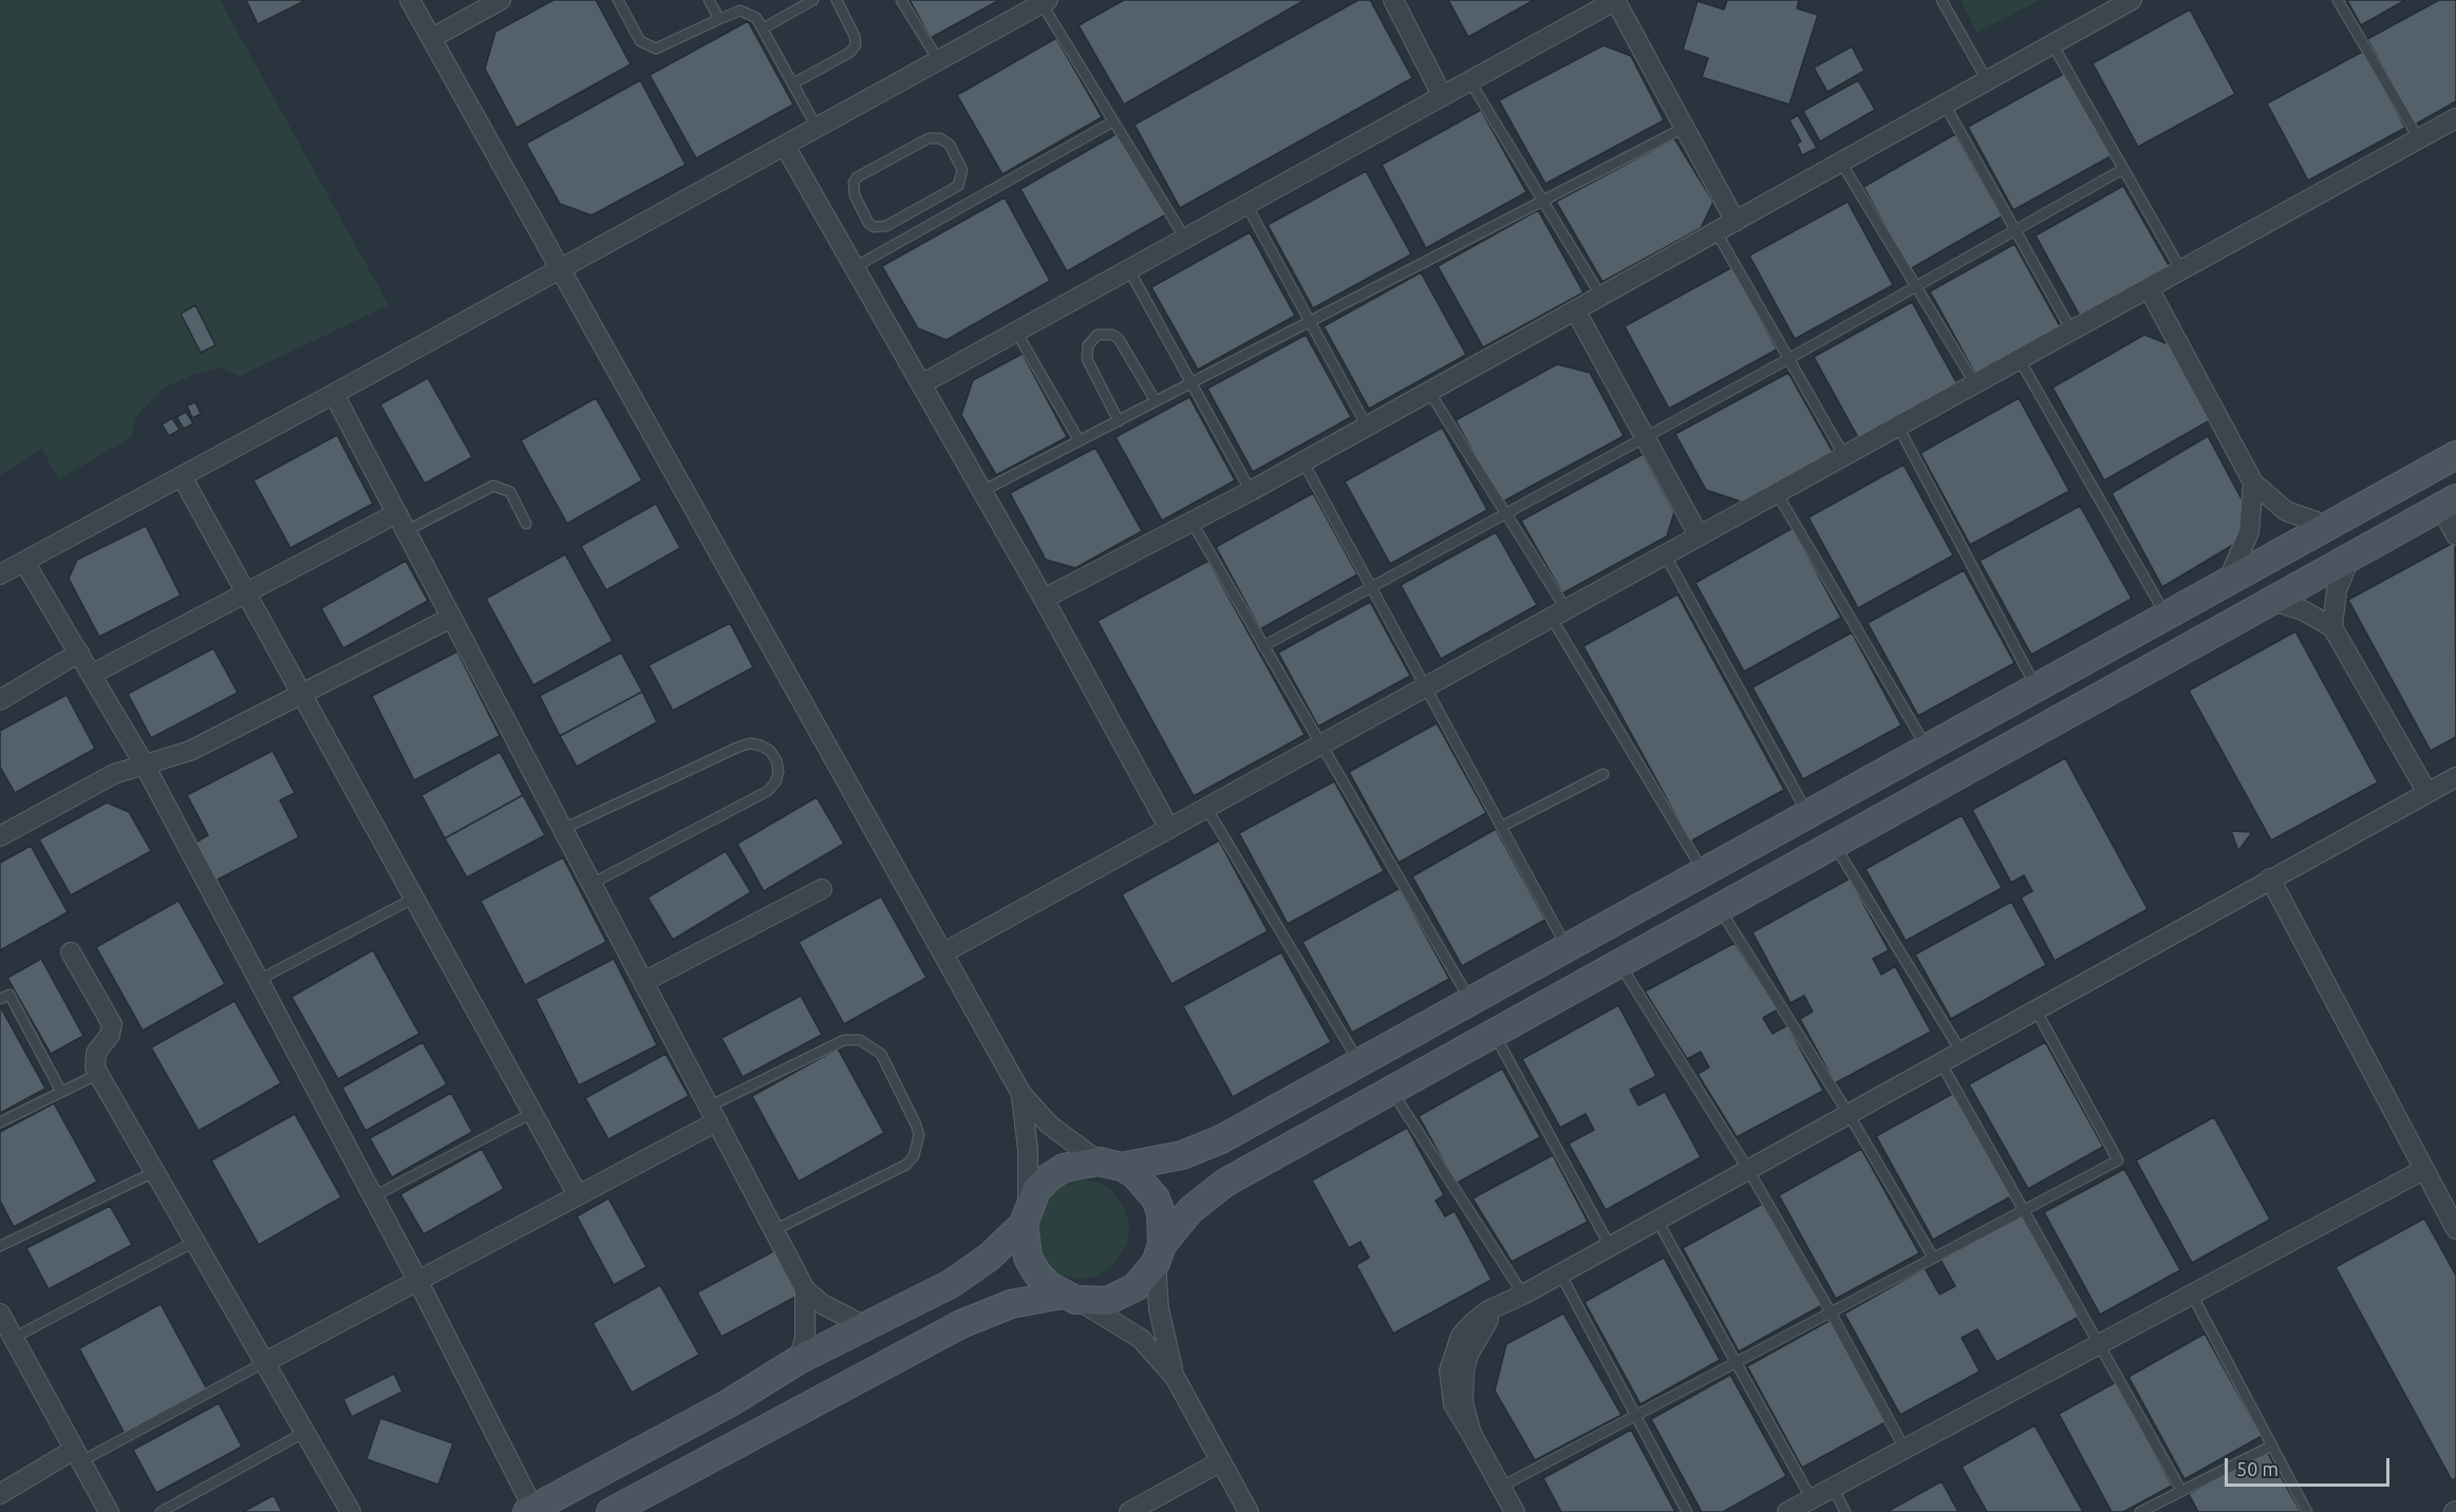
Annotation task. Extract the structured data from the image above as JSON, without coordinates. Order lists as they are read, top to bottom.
{
  "scale_bar": "50 m"
}
